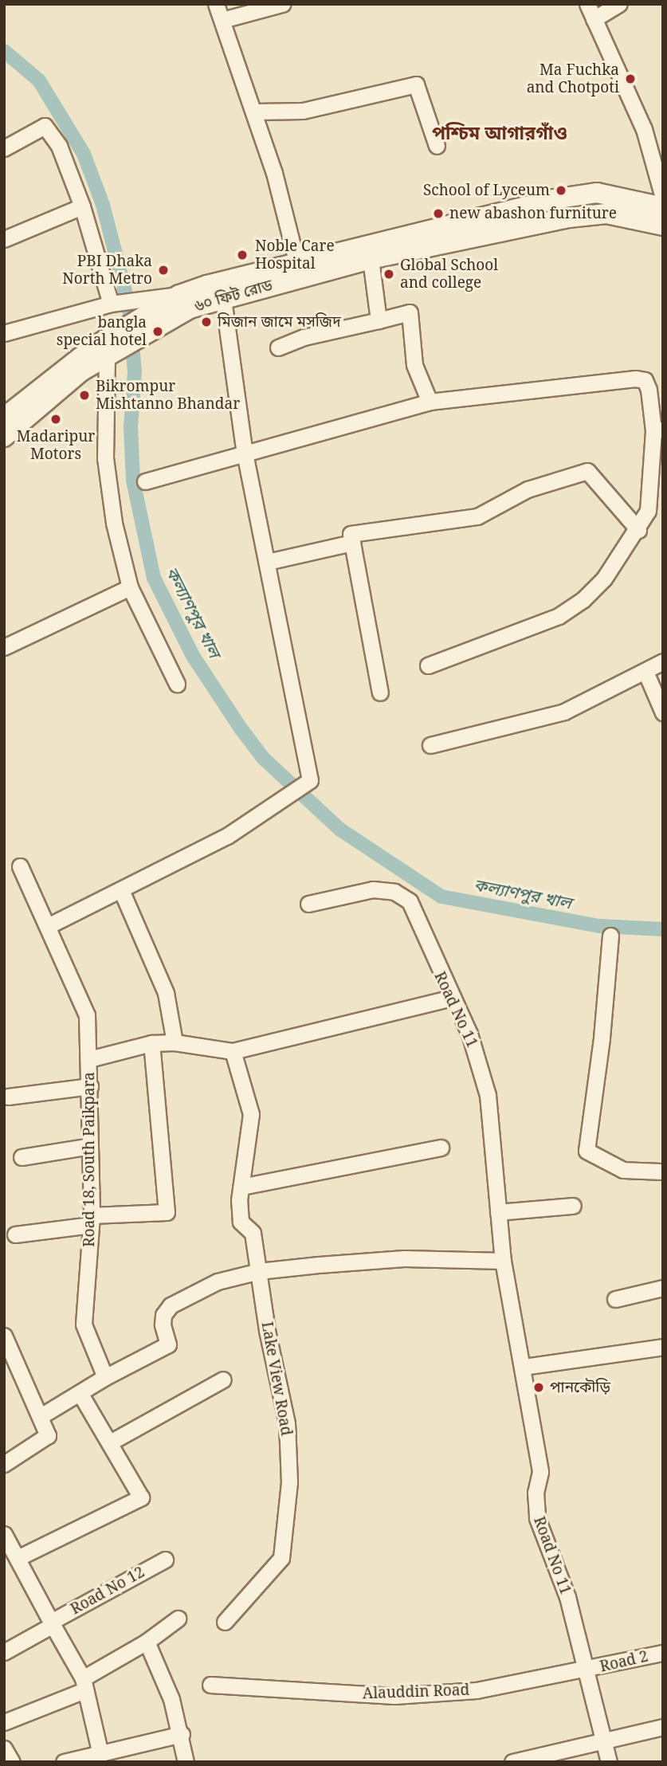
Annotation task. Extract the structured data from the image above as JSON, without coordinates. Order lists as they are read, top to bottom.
{
  "streets": {
    "street": [
      "৬০ ফিট রোড",
      "Road No 11",
      "Road 18, South Paikpara",
      "Lake View Road",
      "Road No 12",
      "Road 2",
      "Alauddin Road"
    ]
  },
  "crossings": [
    ["Road No 11", "Road 2"],
    ["Road No 11", "Alauddin Road"],
    ["Road 2", "Alauddin Road"]
  ],
  "districts": ["পশ্চিম আগারগাঁও"],
  "water": ["কল্যাণপুর খাল"],
  "places": [
    "Ma Fuchka and Chotpoti",
    "School of Lyceum",
    "new abashon furniture",
    "Noble Care Hospital",
    "PBI Dhaka North Metro",
    "Global School and college",
    "মিজান জামে মসজিদ",
    "bangla special hotel",
    "Bikrompur Mishtanno Bhandar",
    "Madaripur Motors",
    "পানকৌড়ি"
  ]
}
